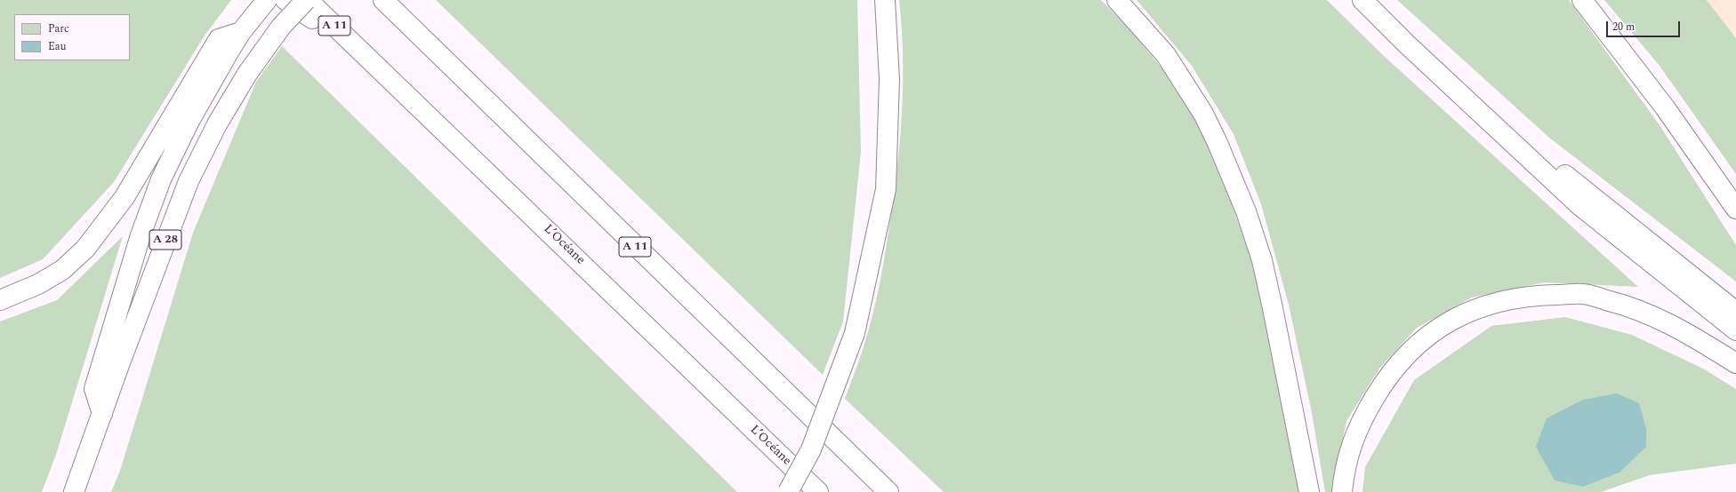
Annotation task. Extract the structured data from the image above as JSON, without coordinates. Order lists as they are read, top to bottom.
{
  "streets": {
    "highway": ["A 11", "A 28", "L’Océane"]
  },
  "crossings": [
    ["A 28", "L’Océane"]
  ],
  "legend": ["Parc", "Eau"],
  "scale_bar": "20 m"
}
